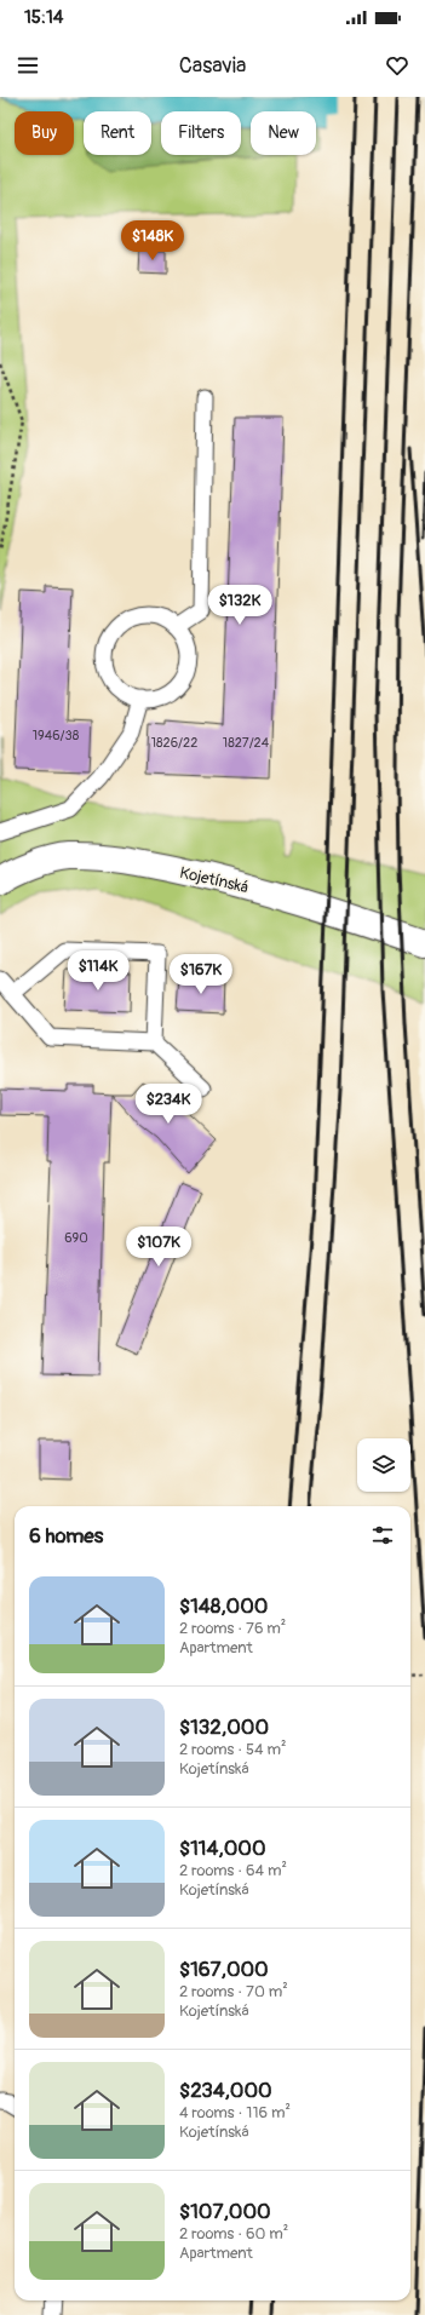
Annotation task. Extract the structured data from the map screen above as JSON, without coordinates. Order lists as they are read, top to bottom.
{
  "streets": {
    "main road": ["Kojetínská"]
  },
  "house_numbers": [
    "1946/38",
    "1826/22",
    "1827/24",
    "690"
  ],
  "page": {
    "status": "15:14",
    "header": "Casavia",
    "chip": [
      "Buy",
      "Rent",
      "Filters",
      "New"
    ],
    "price": [
      "$148K",
      "$132K",
      "$114K",
      "$167K",
      "$234K",
      "$107K"
    ],
    "heading": "6 homes",
    "list": [
      {
        "name": "$148,000",
        "note": "2 rooms · 76 m² · Apartment"
      },
      {
        "name": "$132,000",
        "note": "2 rooms · 54 m² · Kojetínská"
      },
      {
        "name": "$114,000",
        "note": "2 rooms · 64 m² · Kojetínská"
      },
      {
        "name": "$167,000",
        "note": "2 rooms · 70 m² · Kojetínská"
      },
      {
        "name": "$234,000",
        "note": "4 rooms · 116 m² · Kojetínská"
      },
      {
        "name": "$107,000",
        "note": "2 rooms · 60 m² · Apartment"
      }
    ]
  }
}
